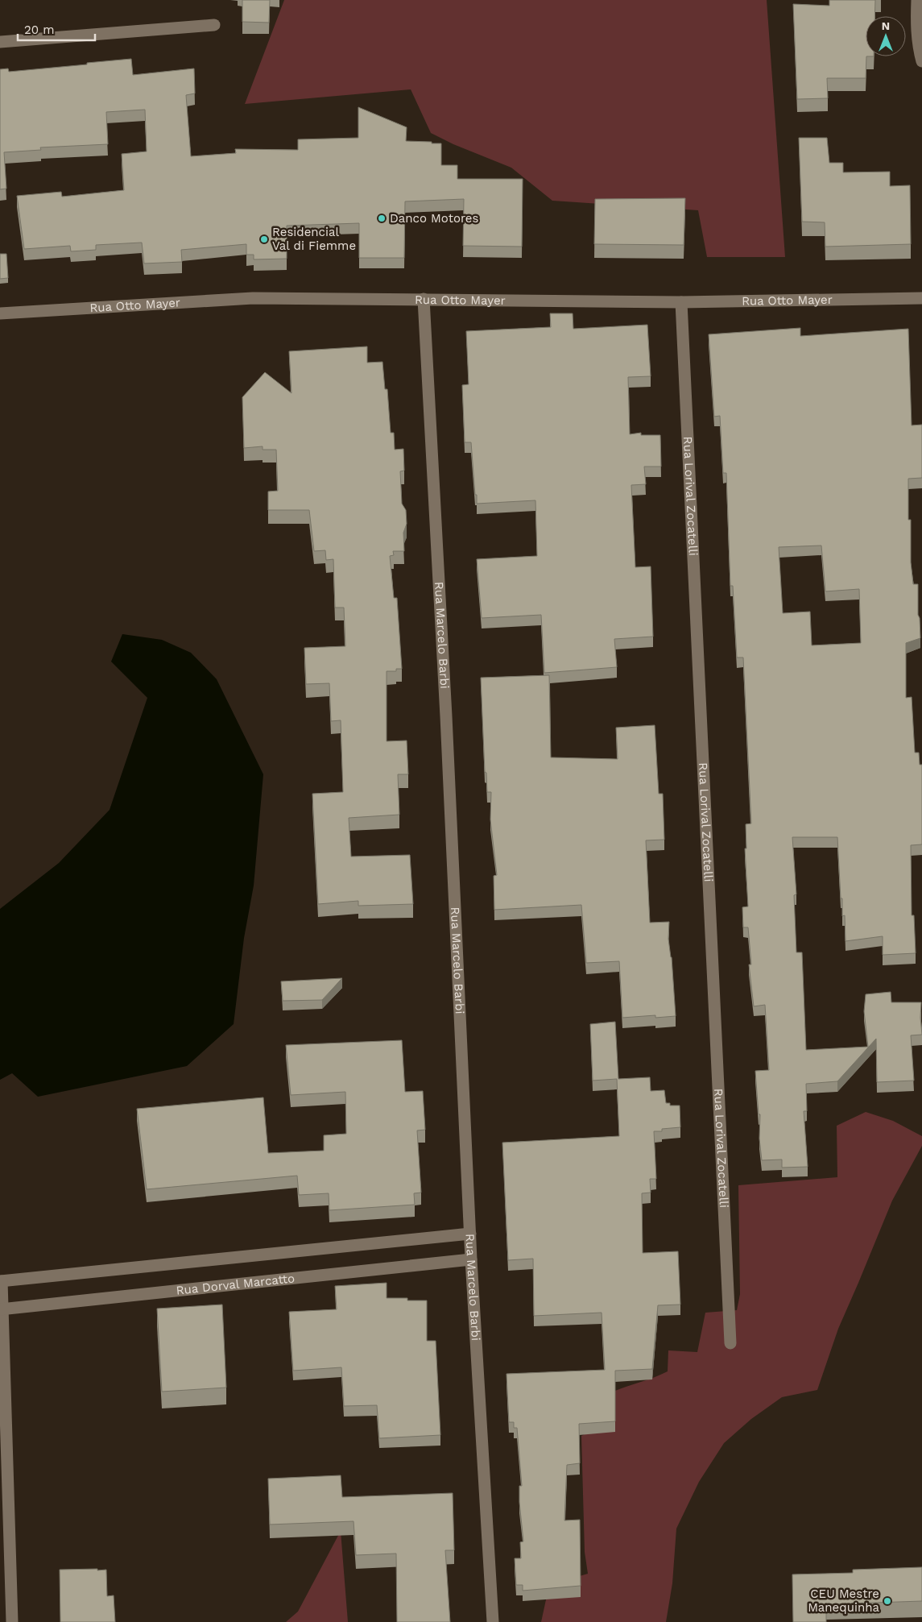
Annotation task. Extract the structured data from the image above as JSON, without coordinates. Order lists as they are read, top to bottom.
{
  "streets": {
    "street": [
      "Rua Otto Mayer",
      "Rua Lorival Zocatelli",
      "Rua Marcelo Barbi",
      "Rua Dorval Marcatto"
    ]
  },
  "crossings": [
    ["Rua Otto Mayer", "Rua Lorival Zocatelli"],
    ["Rua Otto Mayer", "Rua Marcelo Barbi"],
    ["Rua Marcelo Barbi", "Rua Dorval Marcatto"]
  ],
  "places": ["Danco Motores", "Residencial Val di Fiemme", "CEU Mestre Manequinha"],
  "scale_bar": "20 m",
  "north": "top"
}
